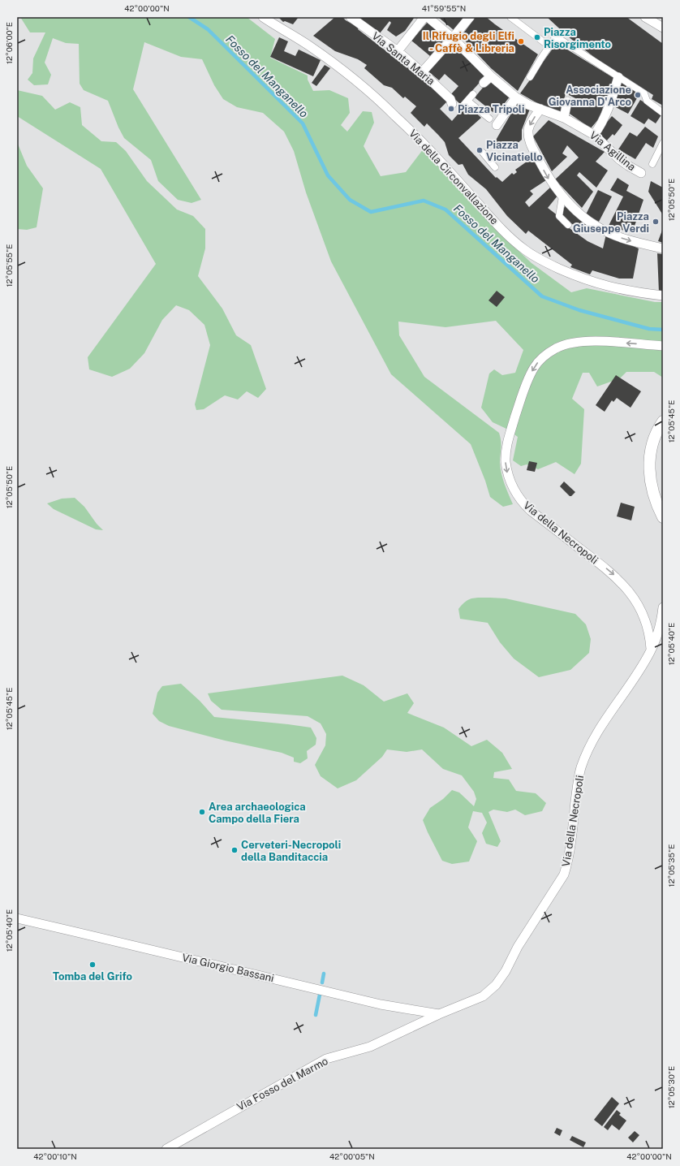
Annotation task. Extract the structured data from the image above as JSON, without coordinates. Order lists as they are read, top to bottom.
{
  "streets": {
    "street": [
      "Via Santa Maria",
      "Via Agillina",
      "Via della Circonvallazione",
      "Via della Necropoli",
      "Via Giorgio Bassani",
      "Via Fosso del Marmo"
    ]
  },
  "crossings": [
    ["Via della Necropoli", "Via Giorgio Bassani"],
    ["Via della Necropoli", "Via Fosso del Marmo"],
    ["Via Giorgio Bassani", "Via Fosso del Marmo"]
  ],
  "water": ["Fosso del Manganello"],
  "places": [
    "Piazza Risorgimento",
    "Il Rifugio degli Elfi - Caffè & Libreria",
    "Associazione Giovanna D'Arco",
    "Piazza Tripoli",
    "Piazza Vicinatiello",
    "Piazza Giuseppe Verdi",
    "Area archaeologica Campo della Fiera",
    "Cerveteri-Necropoli della Banditaccia",
    "Tomba del Grifo"
  ],
  "coordinates": [
    "42°00'00\"N",
    "41°59'55\"N",
    "12°06'00\"E",
    "12°05'50\"E",
    "12°05'55\"E",
    "12°05'45\"E",
    "12°05'40\"E",
    "12°05'35\"E",
    "12°05'30\"E",
    "42°00'10\"N",
    "42°00'05\"N"
  ]
}
